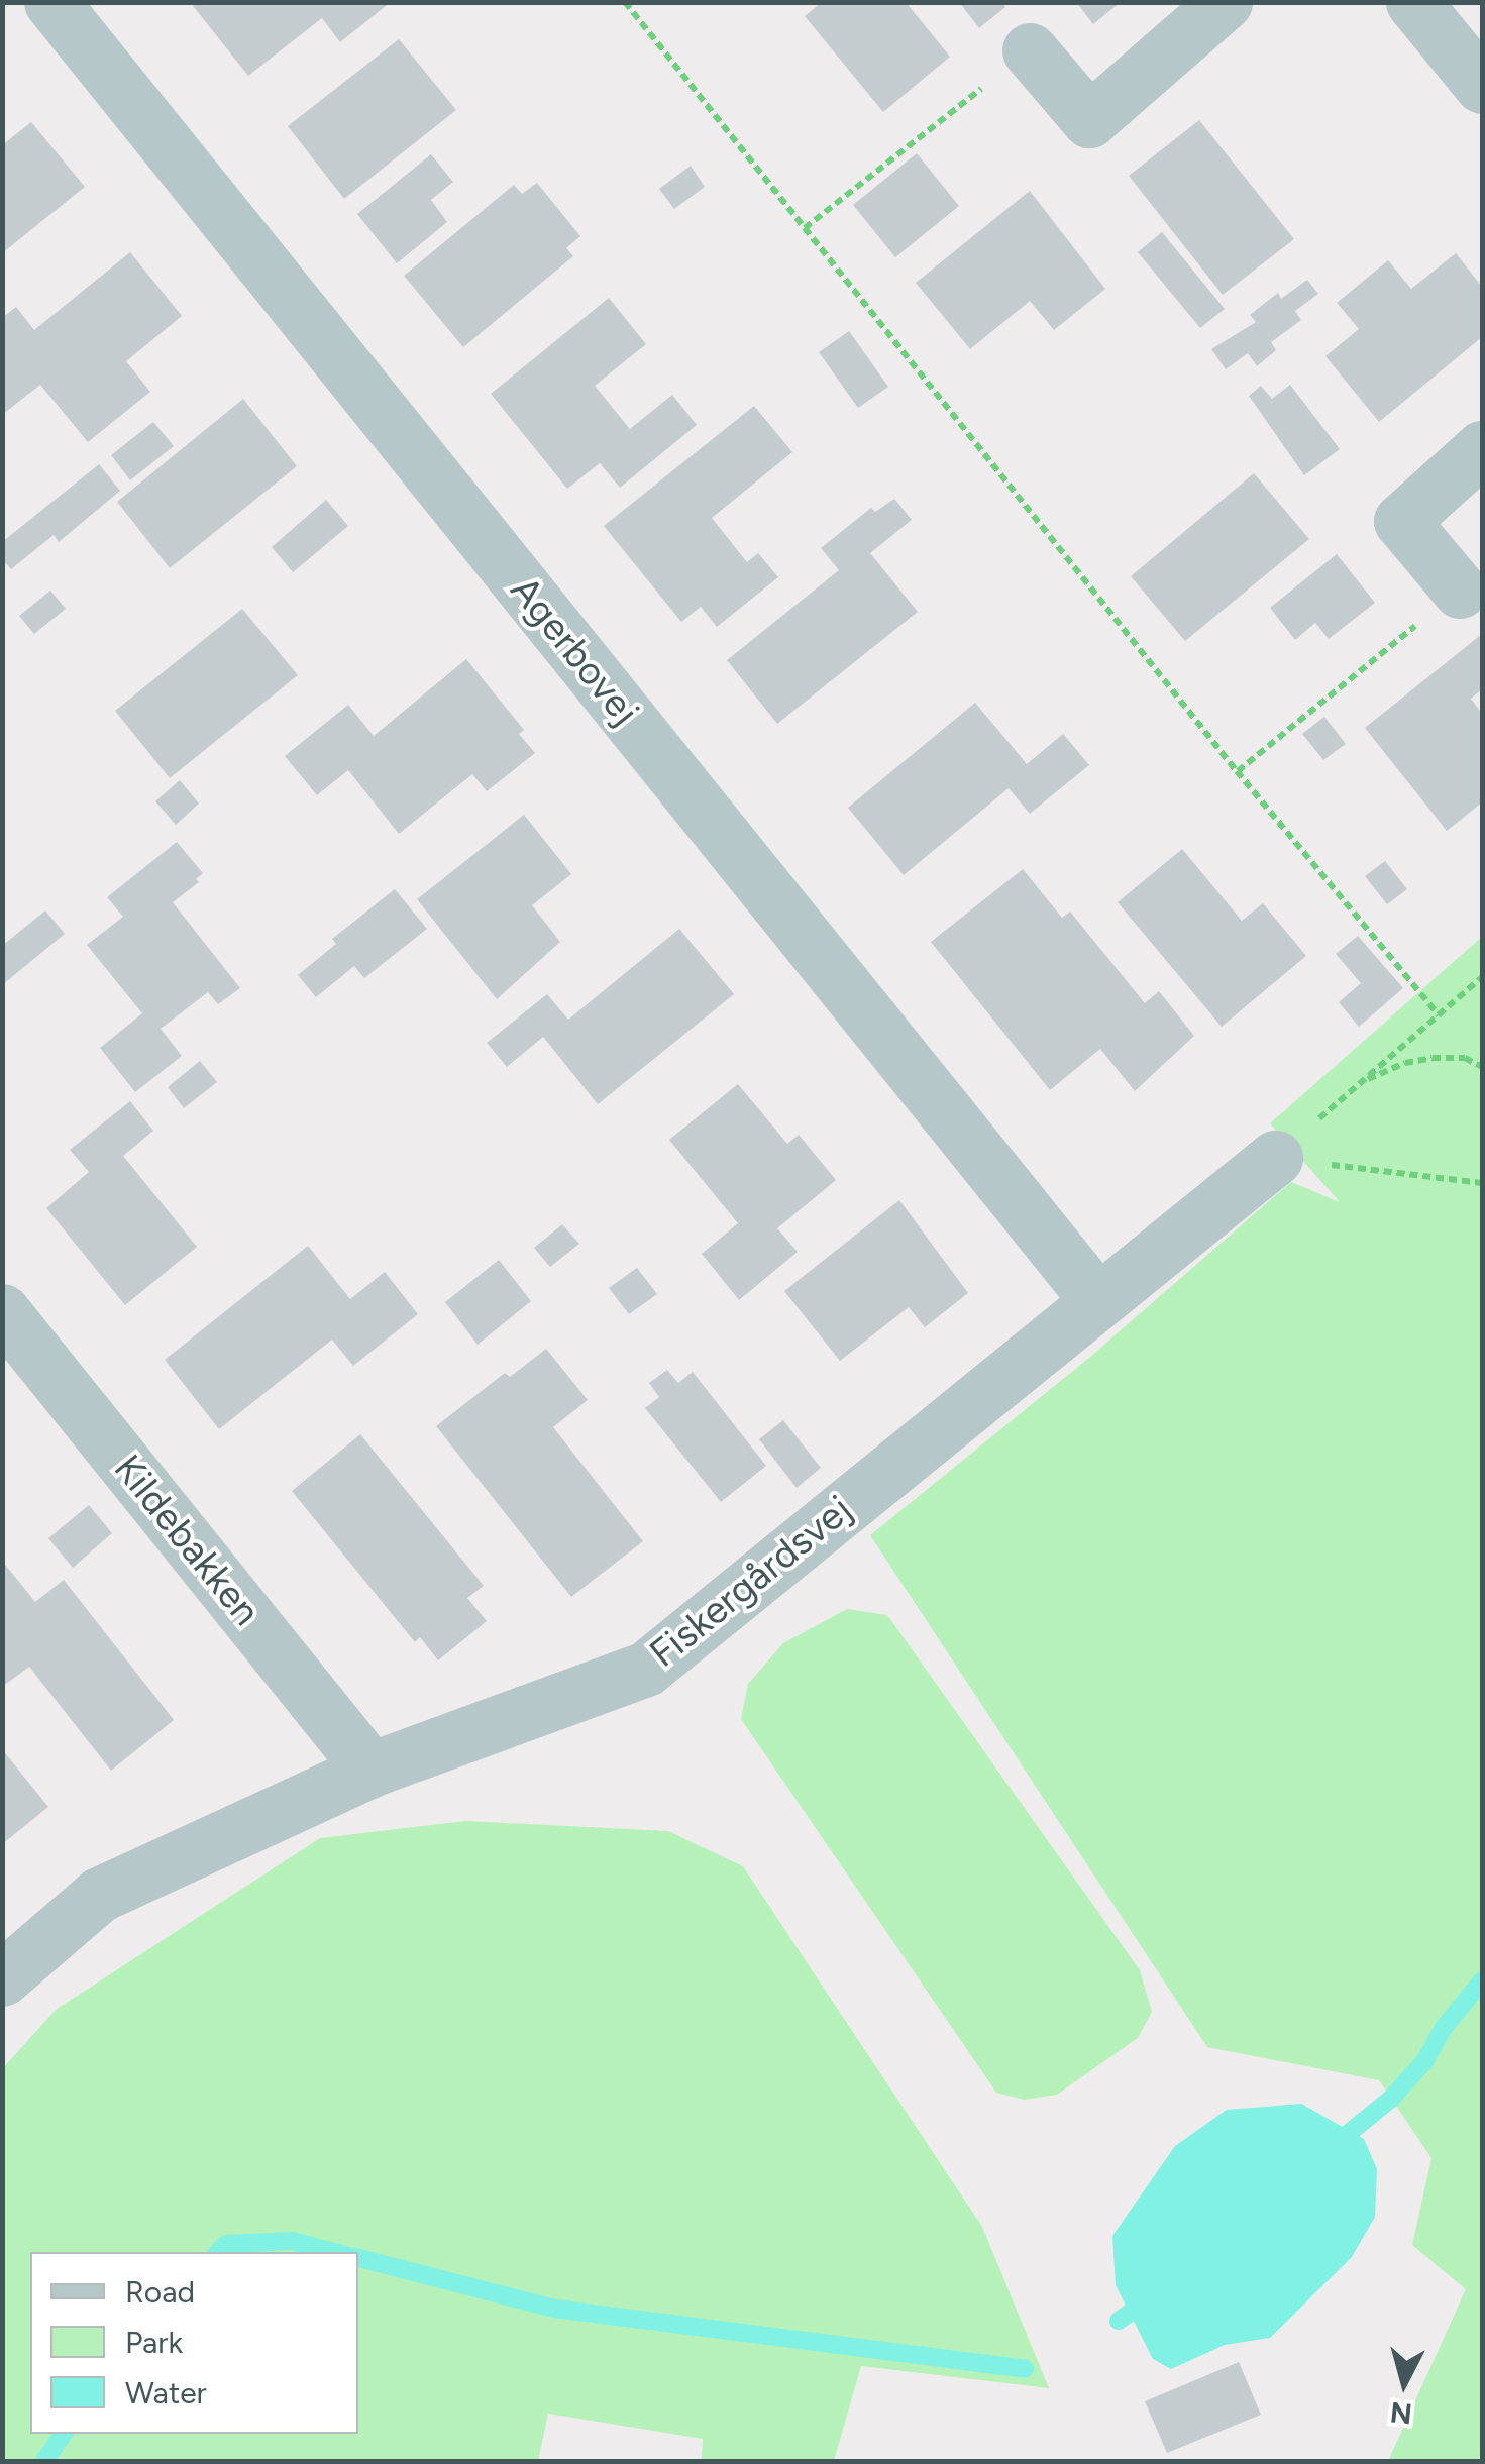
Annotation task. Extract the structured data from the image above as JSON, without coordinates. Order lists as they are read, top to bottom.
{
  "streets": {
    "street": ["Agerbovej", "Kildebakken", "Fiskergårdsvej"]
  },
  "crossings": [
    ["Agerbovej", "Fiskergårdsvej"],
    ["Kildebakken", "Fiskergårdsvej"]
  ],
  "legend": ["Road", "Park", "Water"],
  "north": "bottom"
}
